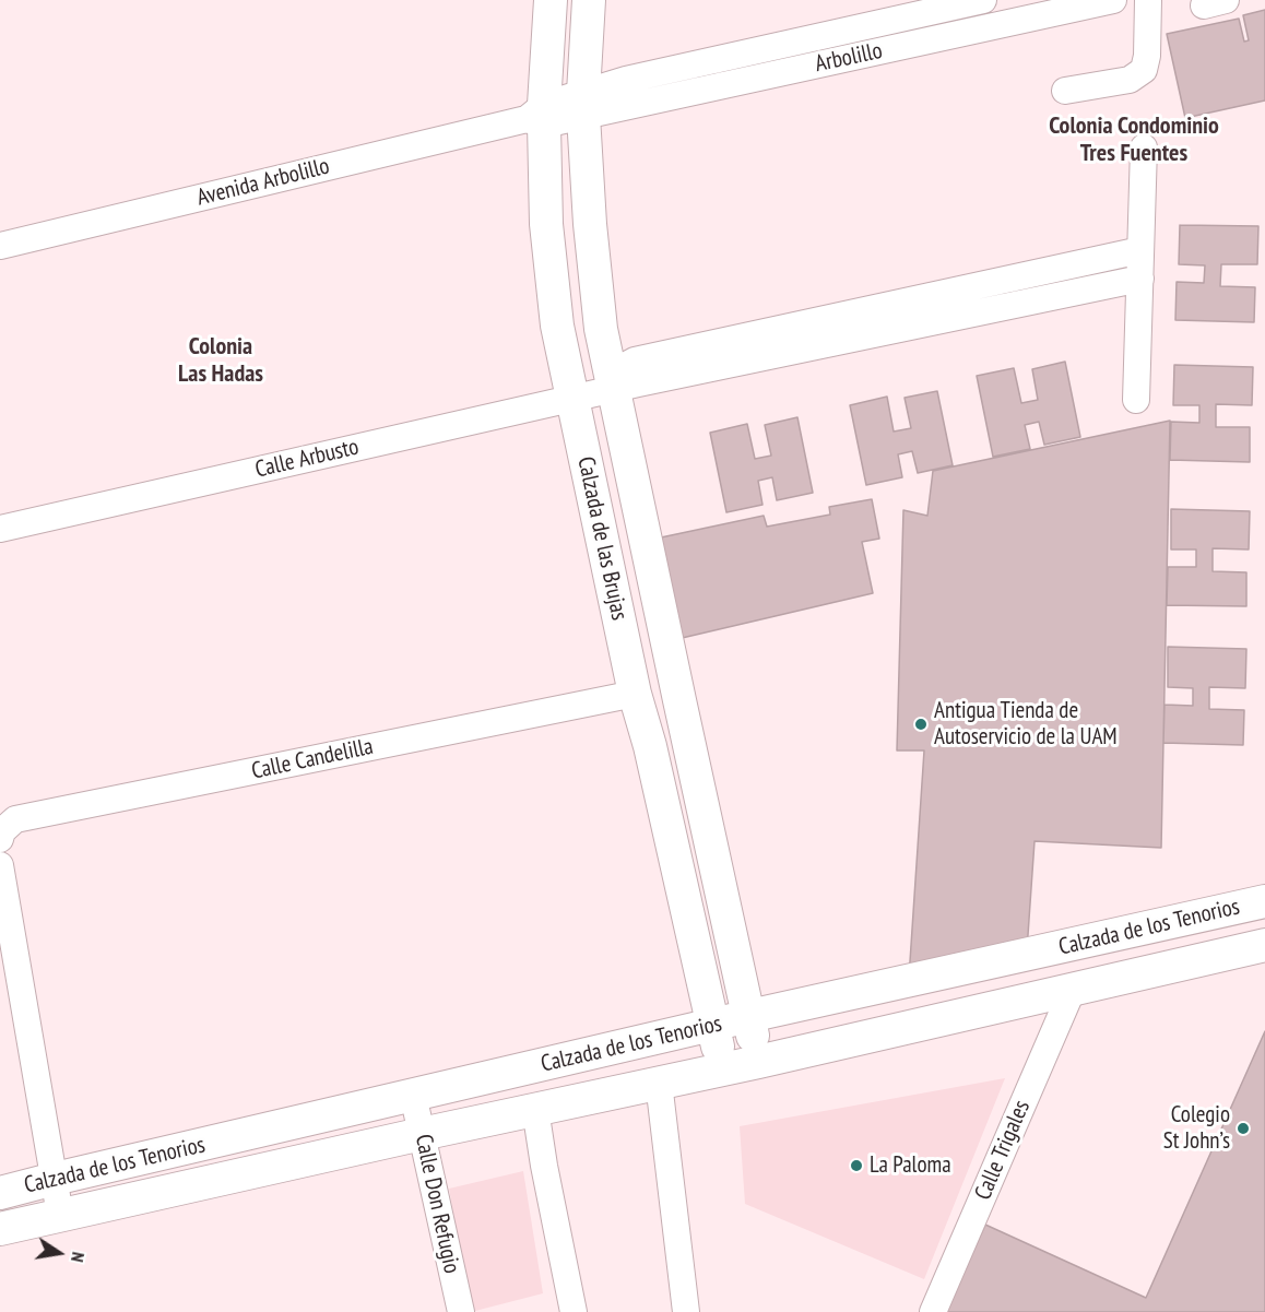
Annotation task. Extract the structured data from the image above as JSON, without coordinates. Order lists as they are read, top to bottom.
{
  "streets": {
    "street": [
      "Arbolillo",
      "Avenida Arbolillo",
      "Calle Arbusto",
      "Calzada de las Brujas",
      "Calle Candelilla",
      "Calzada de los Tenorios",
      "Calle Trigales",
      "Calle Don Refugio"
    ]
  },
  "crossings": [
    ["Arbolillo", "Avenida Arbolillo"],
    ["Arbolillo", "Calzada de las Brujas"],
    ["Avenida Arbolillo", "Calzada de las Brujas"],
    ["Calle Arbusto", "Calzada de las Brujas"],
    ["Calzada de las Brujas", "Calle Candelilla"],
    ["Calzada de las Brujas", "Calzada de los Tenorios"],
    ["Calzada de los Tenorios", "Calle Trigales"],
    ["Calzada de los Tenorios", "Calle Don Refugio"]
  ],
  "districts": ["Colonia Condominio Tres Fuentes", "Colonia Las Hadas"],
  "places": ["Antigua Tienda de Autoservicio de la UAM", "Colegio St John’s", "La Paloma"],
  "north": "right"
}
